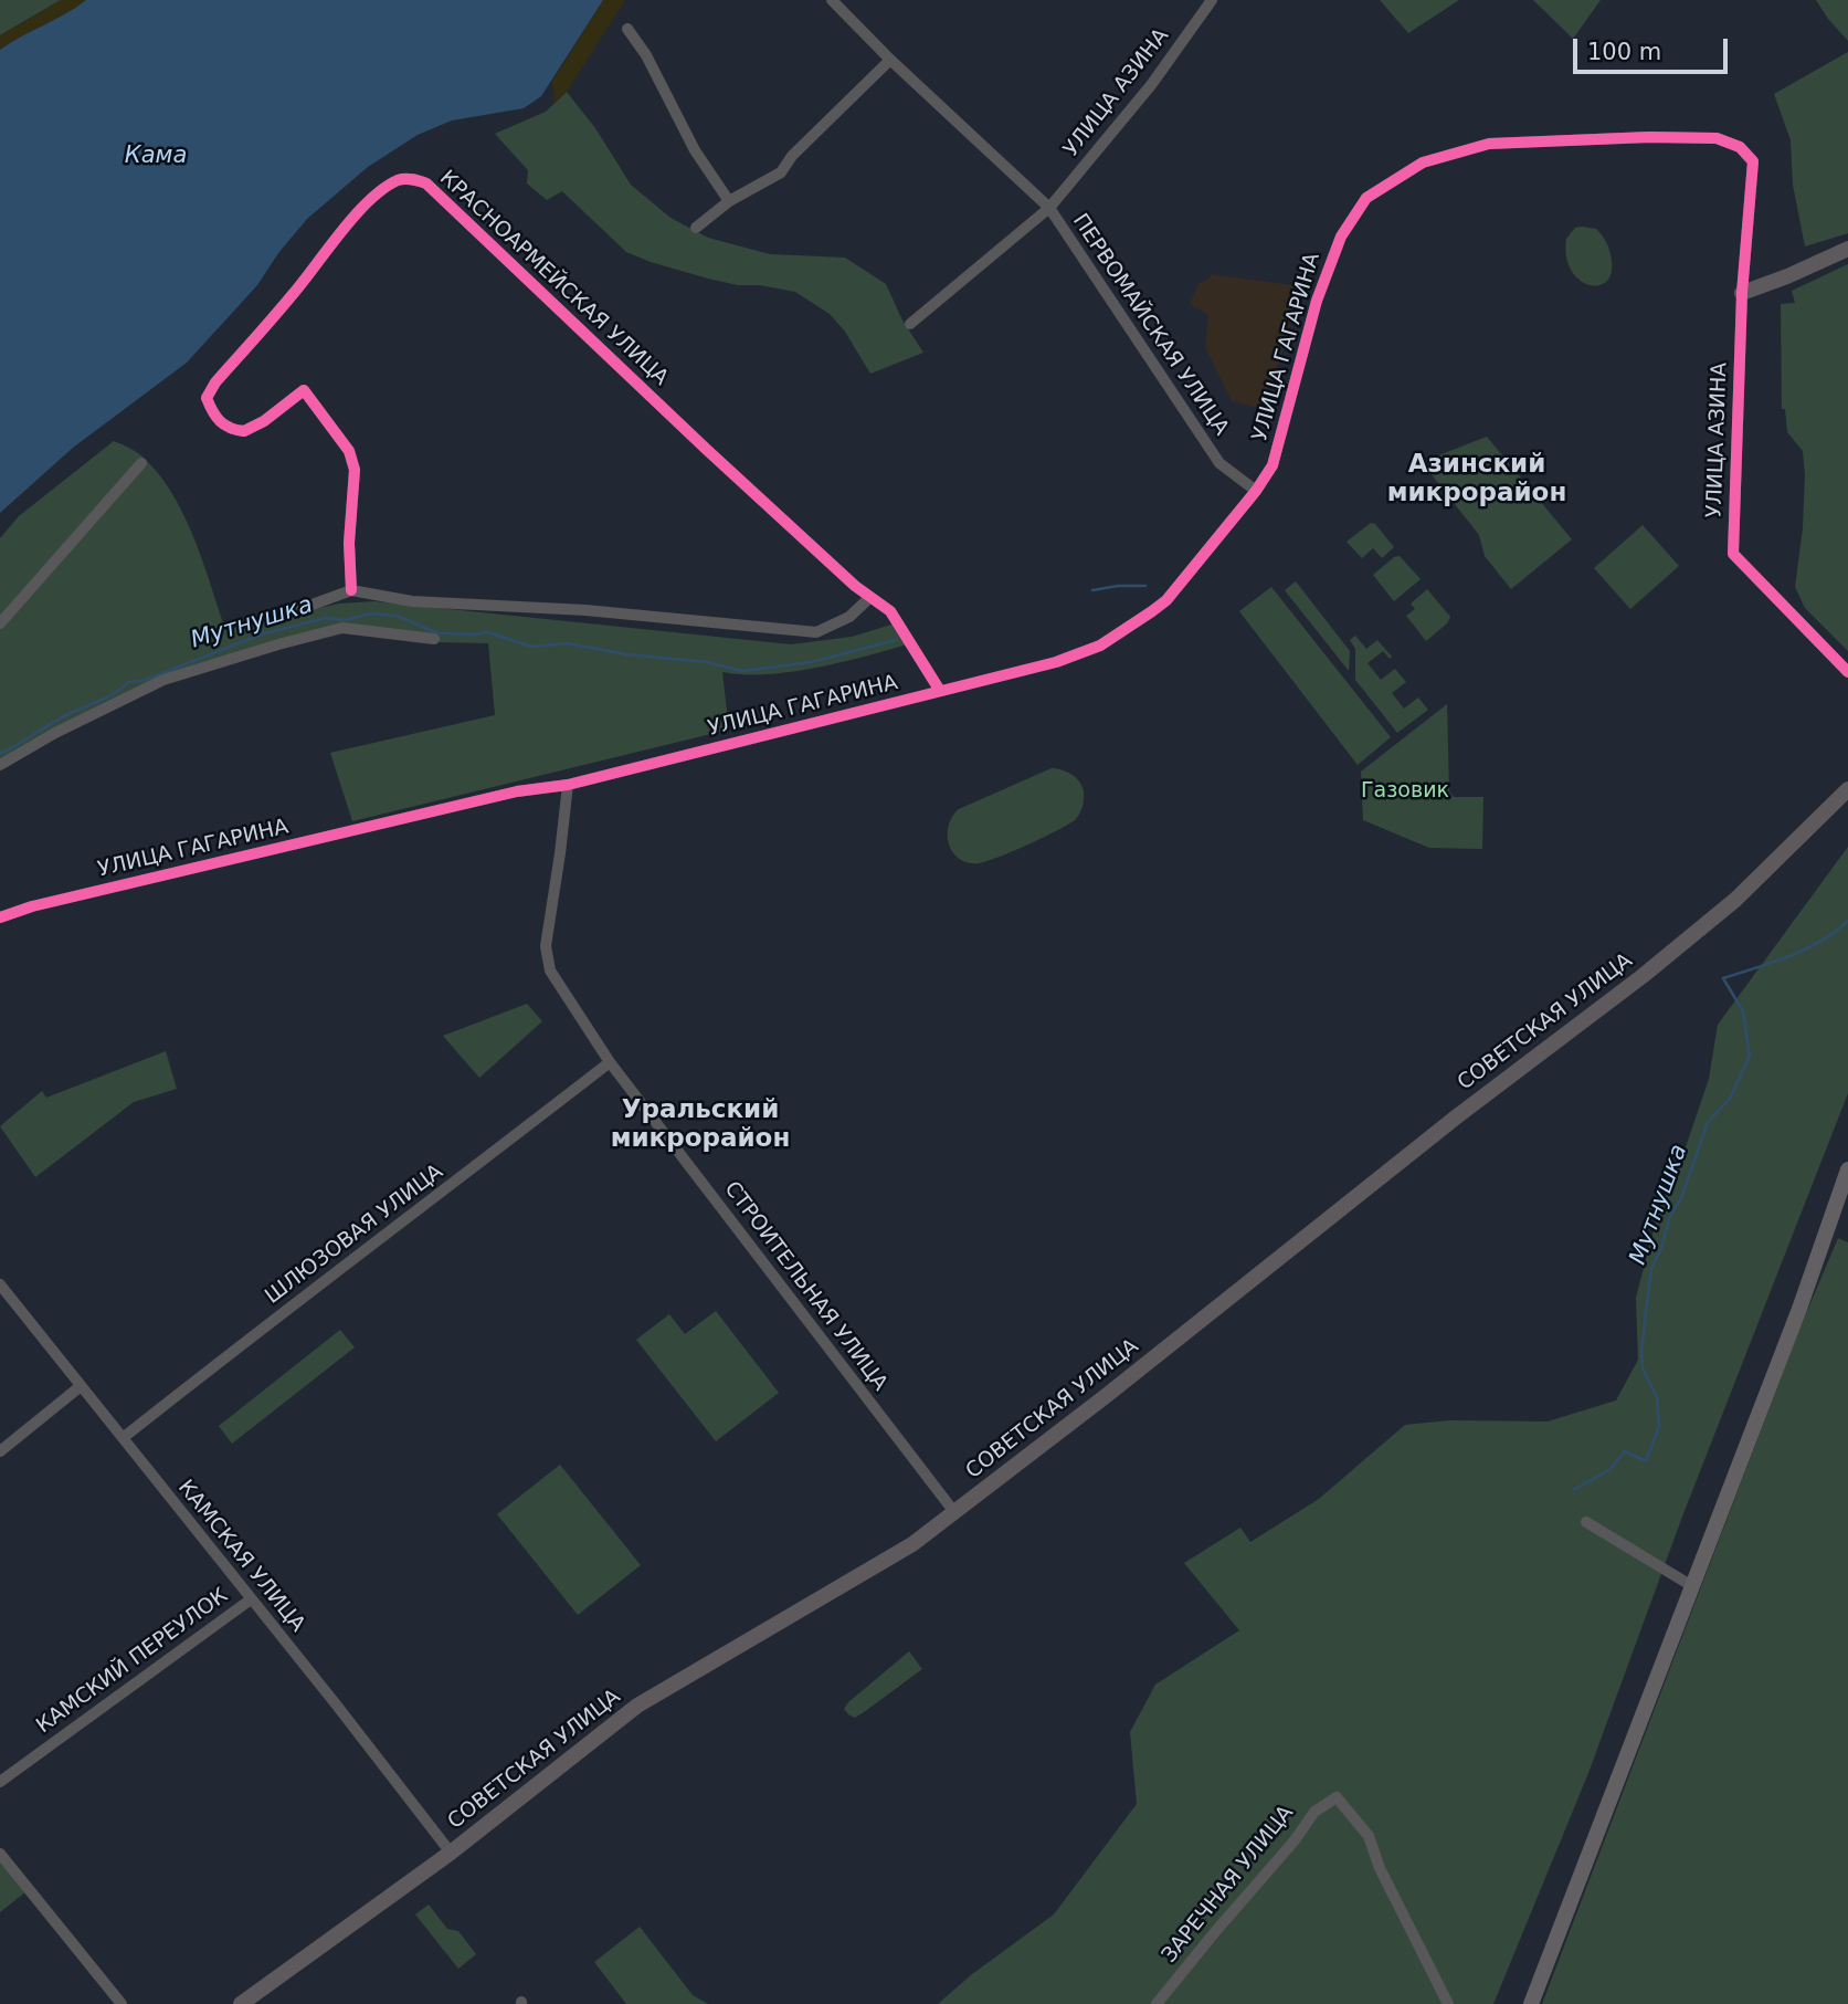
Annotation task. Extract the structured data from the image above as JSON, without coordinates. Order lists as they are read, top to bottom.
{
  "streets": {
    "main road": ["СОВЕТСКАЯ УЛИЦА"],
    "street": [
      "УЛИЦА АЗИНА",
      "КРАСНОАРМЕЙСКАЯ УЛИЦА",
      "ПЕРВОМАЙСКАЯ УЛИЦА",
      "УЛИЦА ГАГАРИНА",
      "ШЛЮЗОВАЯ УЛИЦА",
      "СТРОИТЕЛЬНАЯ УЛИЦА",
      "КАМСКАЯ УЛИЦА",
      "КАМСКИЙ ПЕРЕУЛОК",
      "ЗАРЕЧНАЯ УЛИЦА"
    ]
  },
  "crossings": [
    ["УЛИЦА АЗИНА", "ПЕРВОМАЙСКАЯ УЛИЦА"],
    ["УЛИЦА АЗИНА", "УЛИЦА ГАГАРИНА"],
    ["ПЕРВОМАЙСКАЯ УЛИЦА", "УЛИЦА ГАГАРИНА"],
    ["УЛИЦА ГАГАРИНА", "СТРОИТЕЛЬНАЯ УЛИЦА"],
    ["СОВЕТСКАЯ УЛИЦА", "СТРОИТЕЛЬНАЯ УЛИЦА"],
    ["СОВЕТСКАЯ УЛИЦА", "КАМСКАЯ УЛИЦА"],
    ["ШЛЮЗОВАЯ УЛИЦА", "СТРОИТЕЛЬНАЯ УЛИЦА"],
    ["ШЛЮЗОВАЯ УЛИЦА", "КАМСКАЯ УЛИЦА"],
    ["КАМСКАЯ УЛИЦА", "КАМСКИЙ ПЕРЕУЛОК"]
  ],
  "districts": ["Азинский микрорайон", "Уральский микрорайон"],
  "water": ["Кама", "Мутнушка"],
  "parks": ["Газовик"],
  "scale_bar": "100 m"
}
